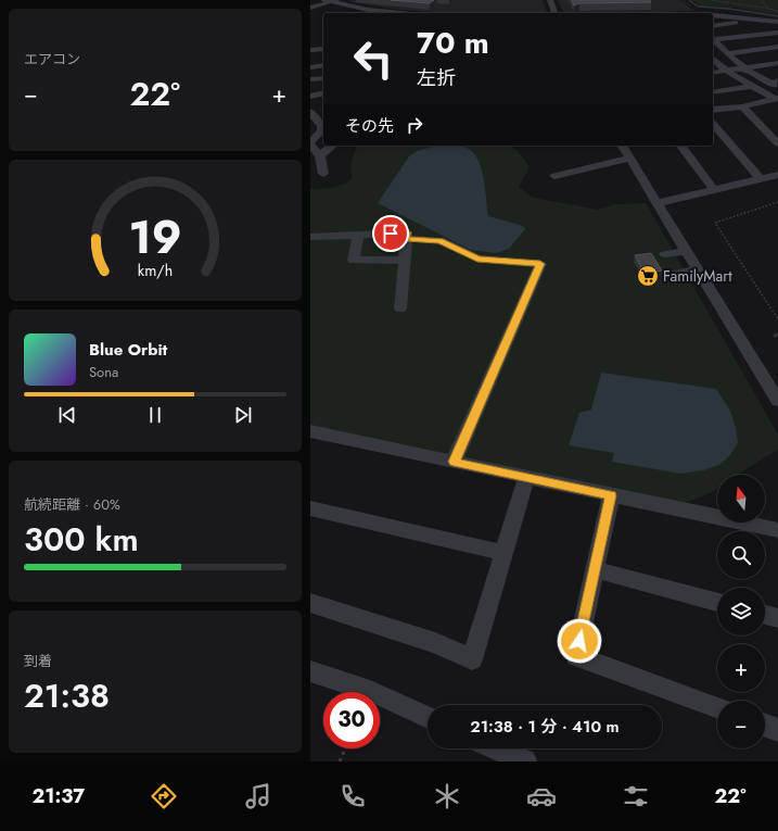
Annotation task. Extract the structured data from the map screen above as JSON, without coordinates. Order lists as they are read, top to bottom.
{
  "places": {
    "supermarket": ["FamilyMart"]
  },
  "north": "top",
  "page": {
    "tile": [
      "エアコン",
      ["航続距離 · 60%", "300 km"],
      ["到着", "21:38"]
    ],
    "turn": ["70 m", "左折"],
    "heat": ["−", "22°", "+"],
    "then": "その先",
    "song": ["Blue Orbit", "Sona"],
    "map_buttons": ["+", "−"],
    "limit": "30",
    "trip": "21:38 · 1 分 · 410 m",
    "tabs": ["21:37", "22°"],
    "gauge": ["19", "km/h"]
  }
}
